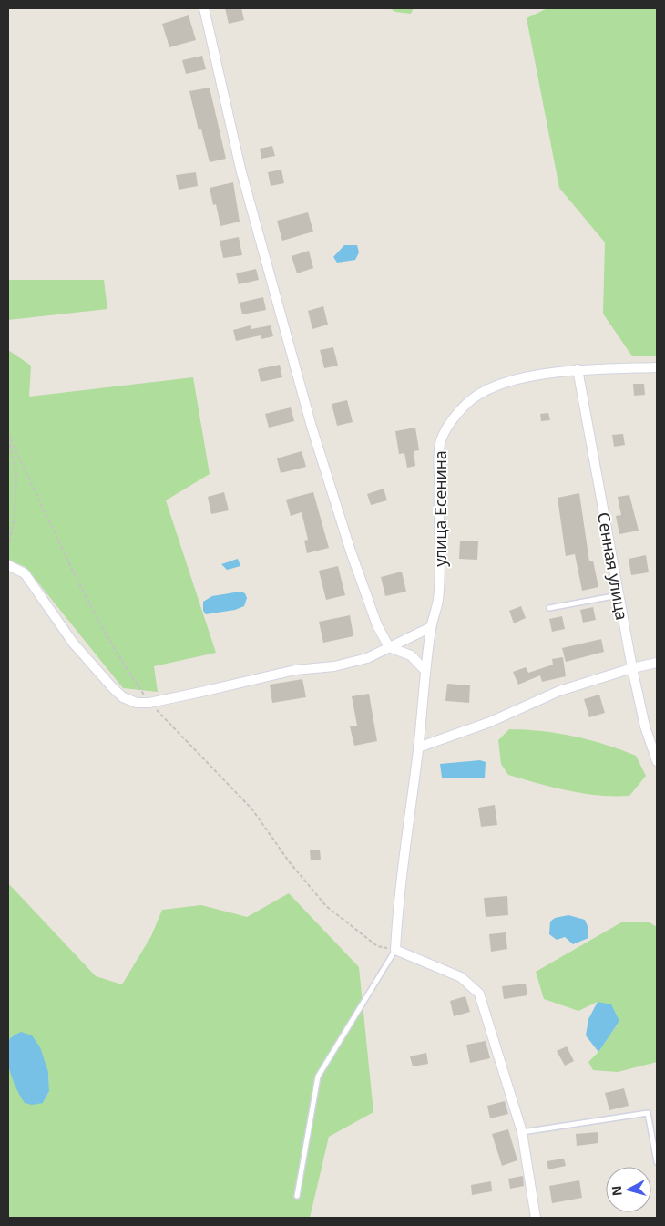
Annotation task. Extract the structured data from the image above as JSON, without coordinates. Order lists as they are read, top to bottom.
{
  "streets": {
    "street": ["улица Есенина", "Сенная улица"]
  },
  "crossings": [
    ["улица Есенина", "Сенная улица"]
  ],
  "north": "left"
}
